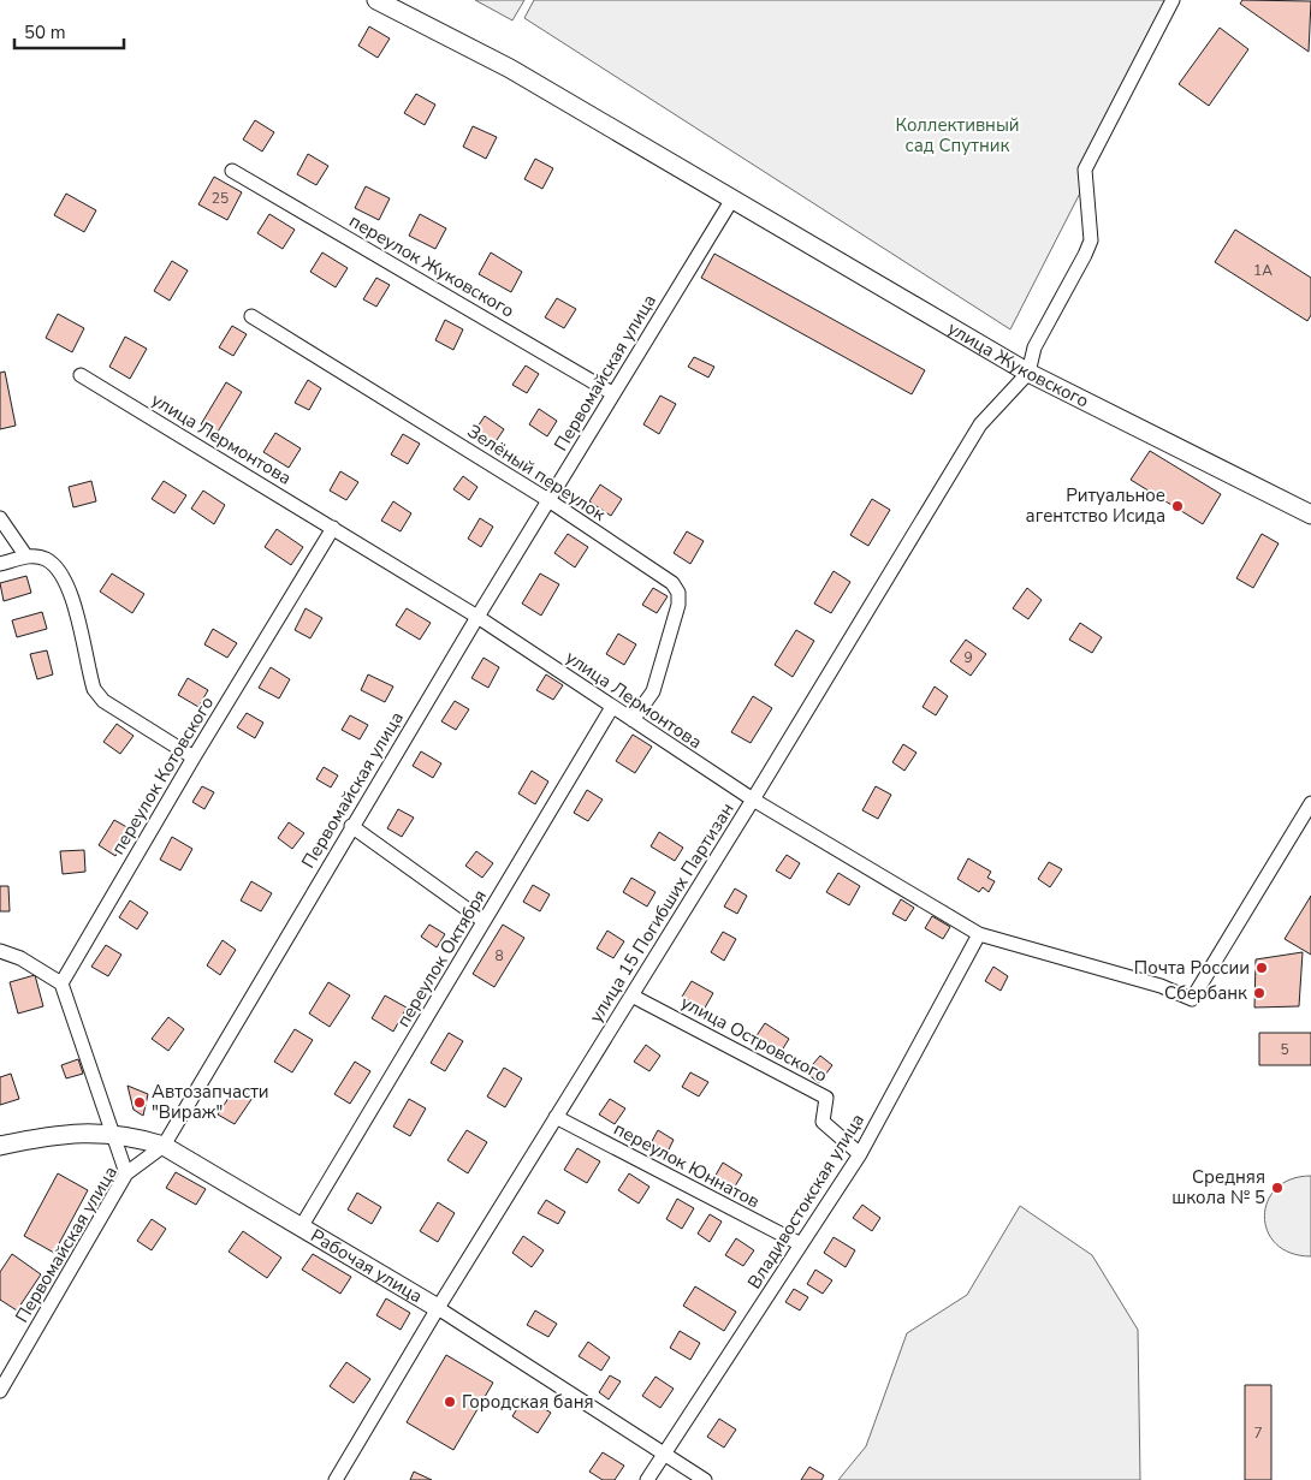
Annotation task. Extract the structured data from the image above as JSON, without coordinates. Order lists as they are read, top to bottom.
{
  "streets": {
    "street": [
      "переулок Жуковского",
      "улица Жуковского",
      "Первомайская улица",
      "улица Лермонтова",
      "Зелёный переулок",
      "переулок Котовского",
      "улица 15 Погибших Партизан",
      "переулок Октября",
      "улица Островского",
      "переулок Юннатов",
      "Владивостокская улица",
      "Рабочая улица"
    ]
  },
  "crossings": [
    ["переулок Жуковского", "Первомайская улица"],
    ["улица Жуковского", "Первомайская улица"],
    ["улица Жуковского", "улица 15 Погибших Партизан"],
    ["Первомайская улица", "улица Лермонтова"],
    ["Первомайская улица", "Зелёный переулок"],
    ["Первомайская улица", "Рабочая улица"],
    ["улица Лермонтова", "Зелёный переулок"],
    ["улица Лермонтова", "переулок Котовского"],
    ["улица Лермонтова", "улица 15 Погибших Партизан"],
    ["улица Лермонтова", "переулок Октября"],
    ["улица Лермонтова", "Владивостокская улица"],
    ["улица 15 Погибших Партизан", "улица Островского"],
    ["улица 15 Погибших Партизан", "переулок Юннатов"],
    ["улица 15 Погибших Партизан", "Рабочая улица"],
    ["переулок Октября", "Рабочая улица"],
    ["улица Островского", "Владивостокская улица"],
    ["переулок Юннатов", "Владивостокская улица"],
    ["Владивостокская улица", "Рабочая улица"]
  ],
  "parks": ["Коллективный сад Спутник"],
  "places": [
    "Ритуальное агентство Исида",
    "Почта России",
    "Сбербанк",
    "Автозапчасти \"Вираж\"",
    "Средняя школа № 5",
    "Городская баня"
  ],
  "house_numbers": [
    "25",
    "1А",
    "9",
    "8",
    "5",
    "7"
  ],
  "scale_bar": "50 m"
}
